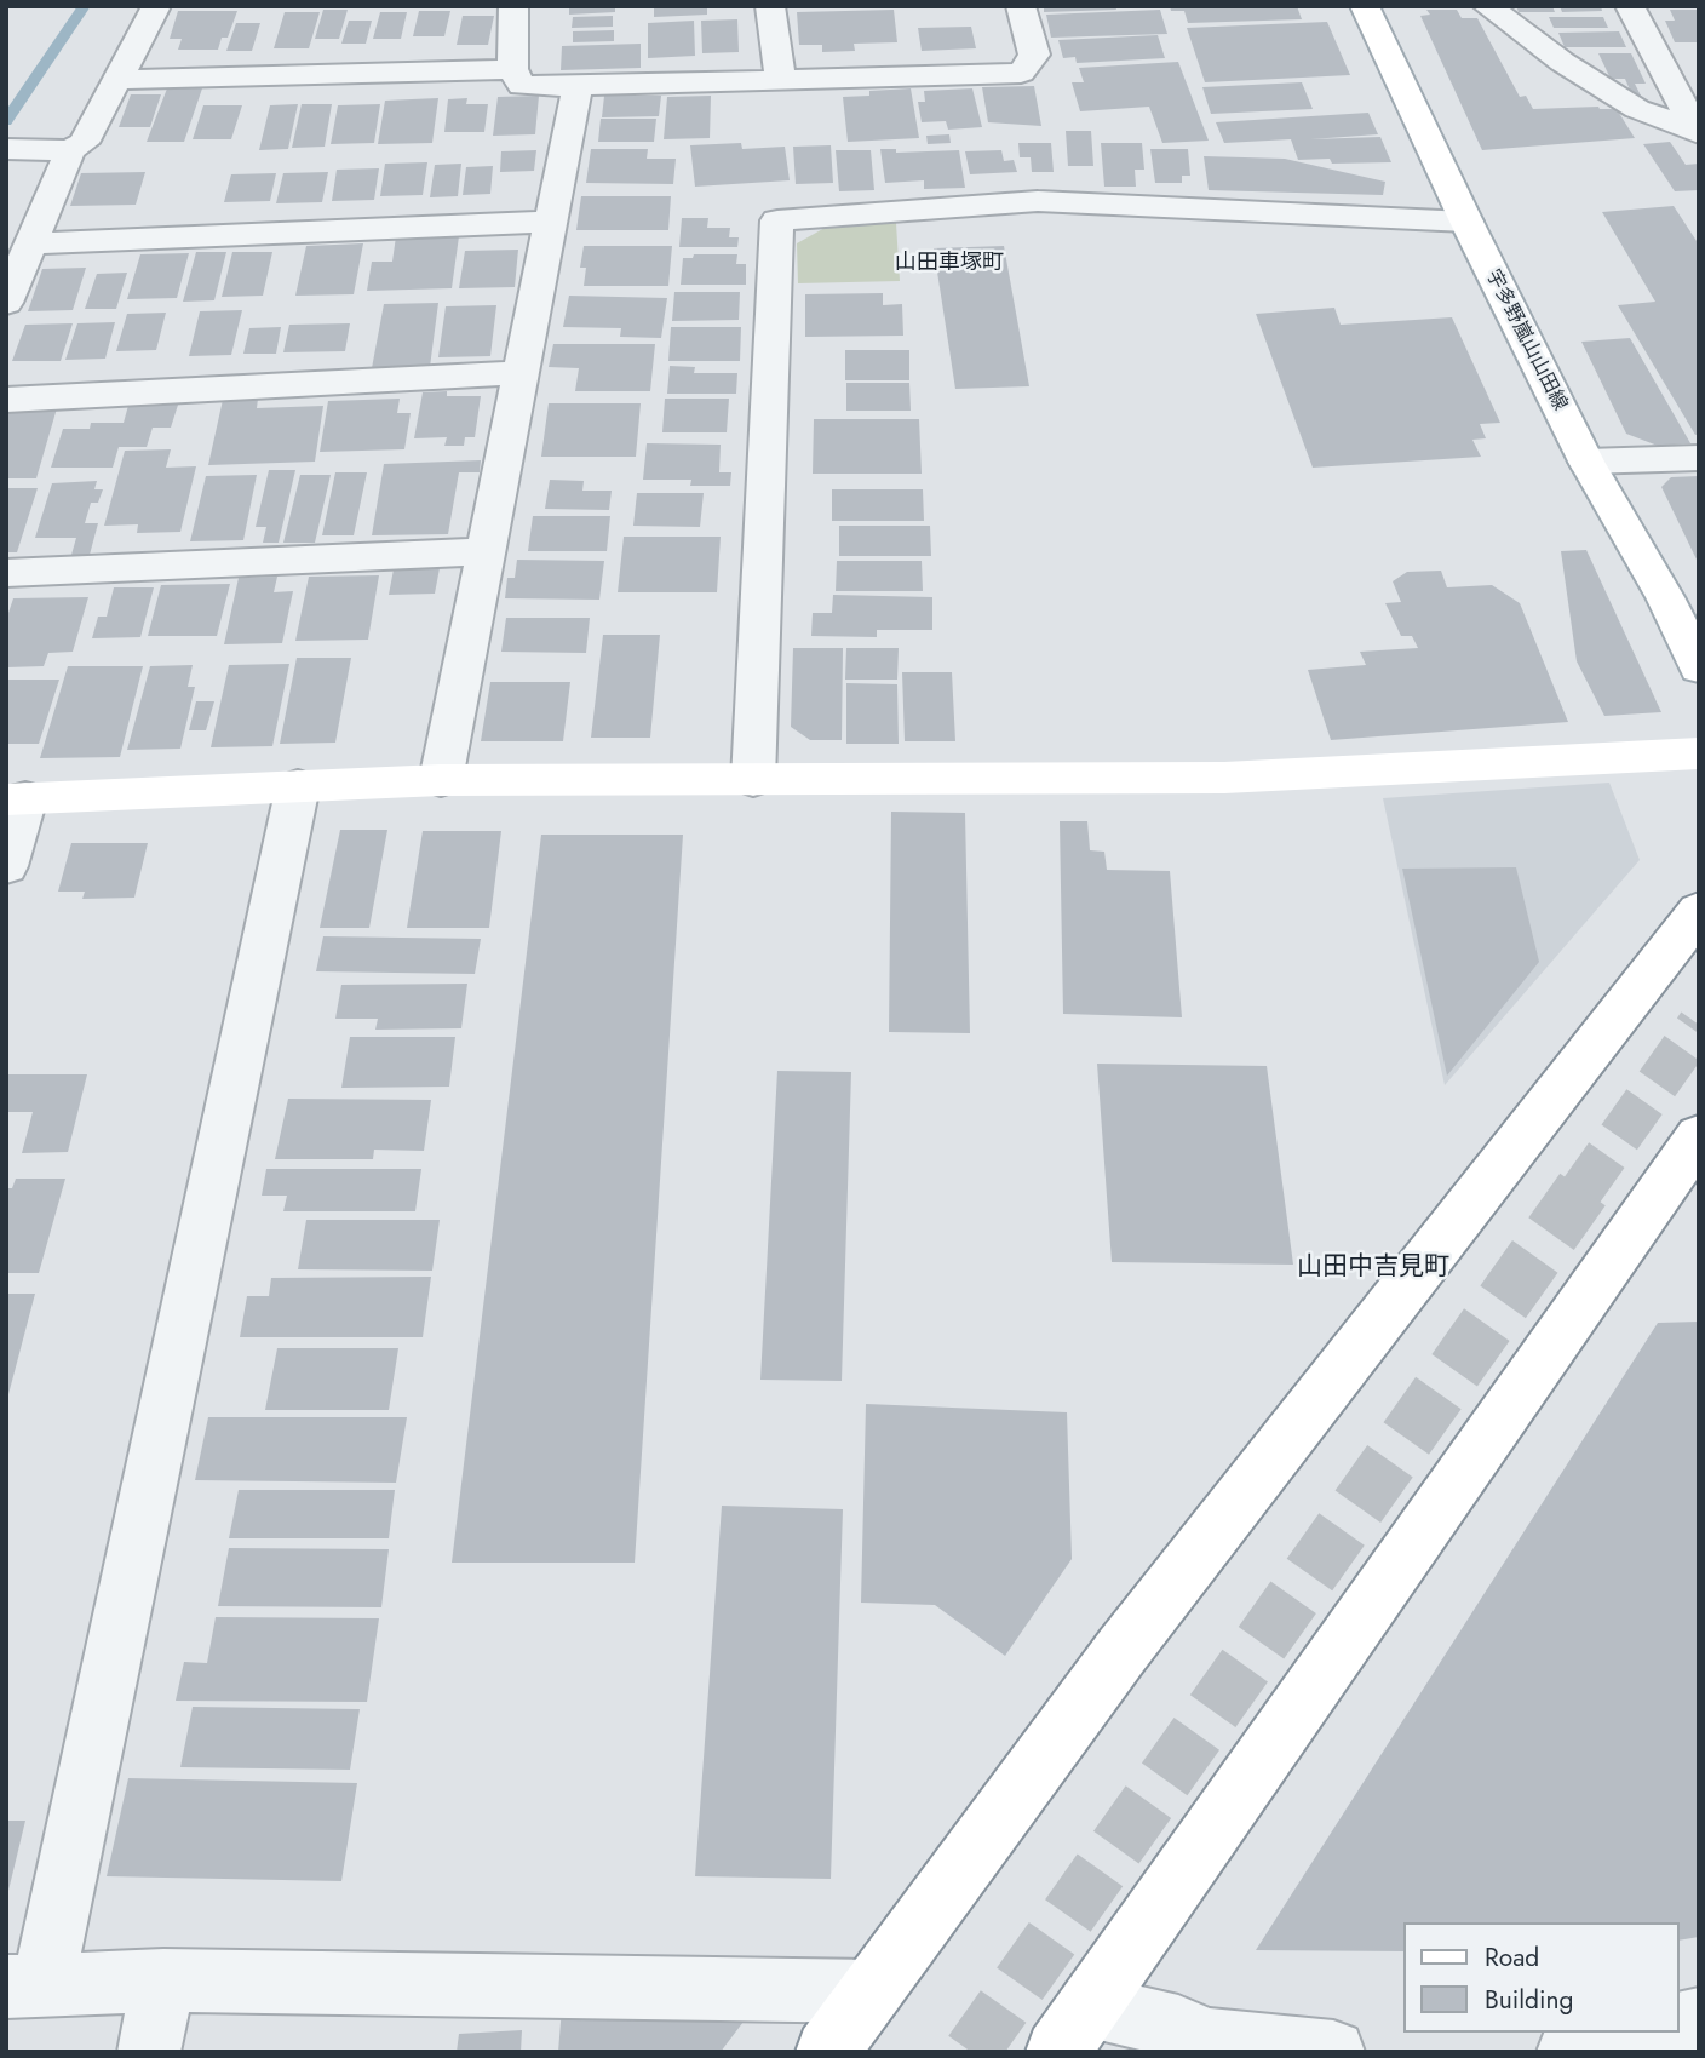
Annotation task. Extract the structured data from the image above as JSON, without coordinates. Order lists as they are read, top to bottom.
{
  "streets": {
    "main road": ["宇多野嵐山山田線"]
  },
  "districts": ["山田車塚町", "山田中吉見町"],
  "legend": ["Road", "Building"]
}
